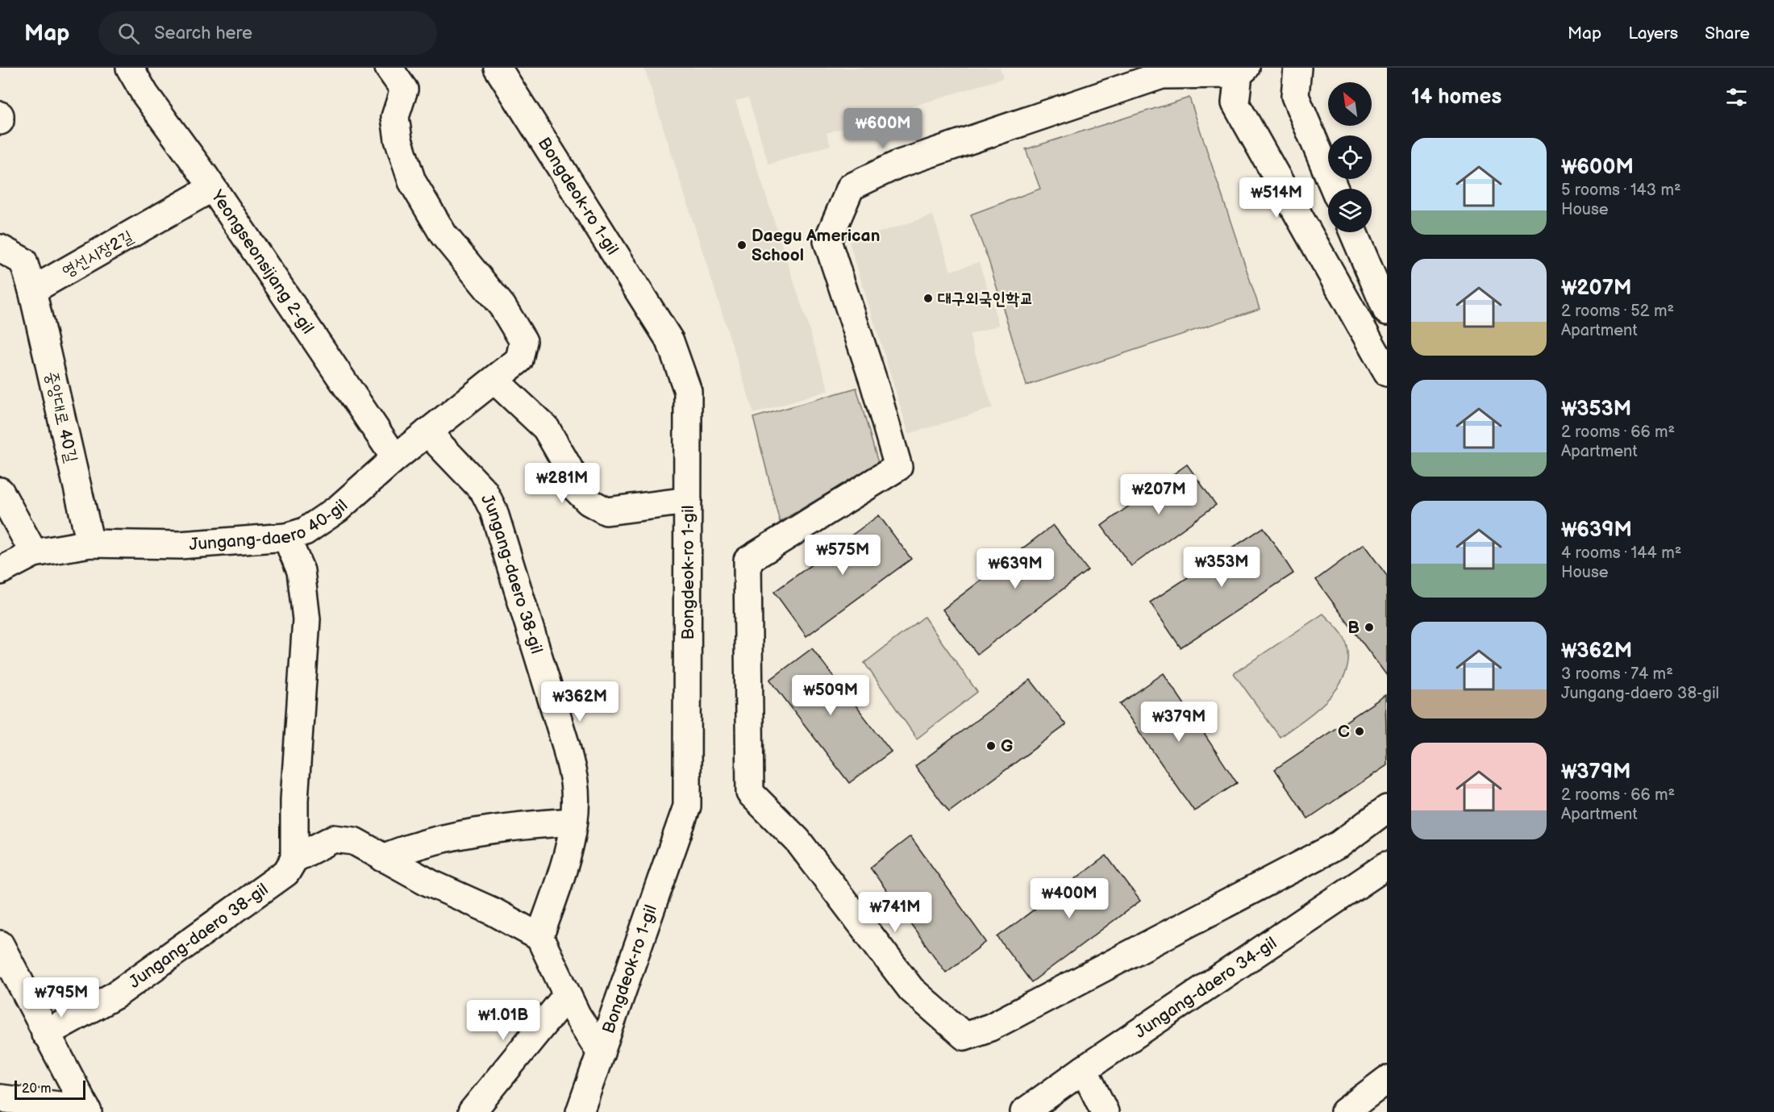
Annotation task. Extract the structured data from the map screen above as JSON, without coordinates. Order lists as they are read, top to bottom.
{
  "streets": {
    "street": [
      "Bongdeok-ro 1-gil",
      "영선시장2길",
      "Yeongseonsijang 2-gil",
      "중앙대로 40길",
      "Jungang-daero 40-gil",
      "Jungang-daero 38-gil",
      "Jungang-daero 34-gil"
    ]
  },
  "crossings": [
    ["영선시장2길", "Yeongseonsijang 2-gil"],
    ["영선시장2길", "중앙대로 40길"],
    ["Yeongseonsijang 2-gil", "Jungang-daero 40-gil"],
    ["중앙대로 40길", "Jungang-daero 40-gil"],
    ["Jungang-daero 40-gil", "Jungang-daero 38-gil"]
  ],
  "places": [
    "Daegu American School",
    "대구외국인학교",
    "B",
    "C",
    "G"
  ],
  "scale_bar": "20 m",
  "north": "top left",
  "page": {
    "header": "Map",
    "search": "Search here",
    "nav": ["Map", "Layers", "Share"],
    "heading": "14 homes",
    "price": [
      "₩600M",
      "₩514M",
      "₩281M",
      "₩207M",
      "₩575M",
      "₩353M",
      "₩639M",
      "₩509M",
      "₩362M",
      "₩379M",
      "₩400M",
      "₩741M",
      "₩795M",
      "₩1.01B"
    ],
    "list": [
      {
        "name": "₩600M",
        "note": "5 rooms · 143 m² · House"
      },
      {
        "name": "₩207M",
        "note": "2 rooms · 52 m² · Apartment"
      },
      {
        "name": "₩353M",
        "note": "2 rooms · 66 m² · Apartment"
      },
      {
        "name": "₩639M",
        "note": "4 rooms · 144 m² · House"
      },
      {
        "name": "₩362M",
        "note": "3 rooms · 74 m² · Jungang-daero 38-gil"
      },
      {
        "name": "₩379M",
        "note": "2 rooms · 66 m² · Apartment"
      }
    ],
    "scale": "20 m"
  }
}
